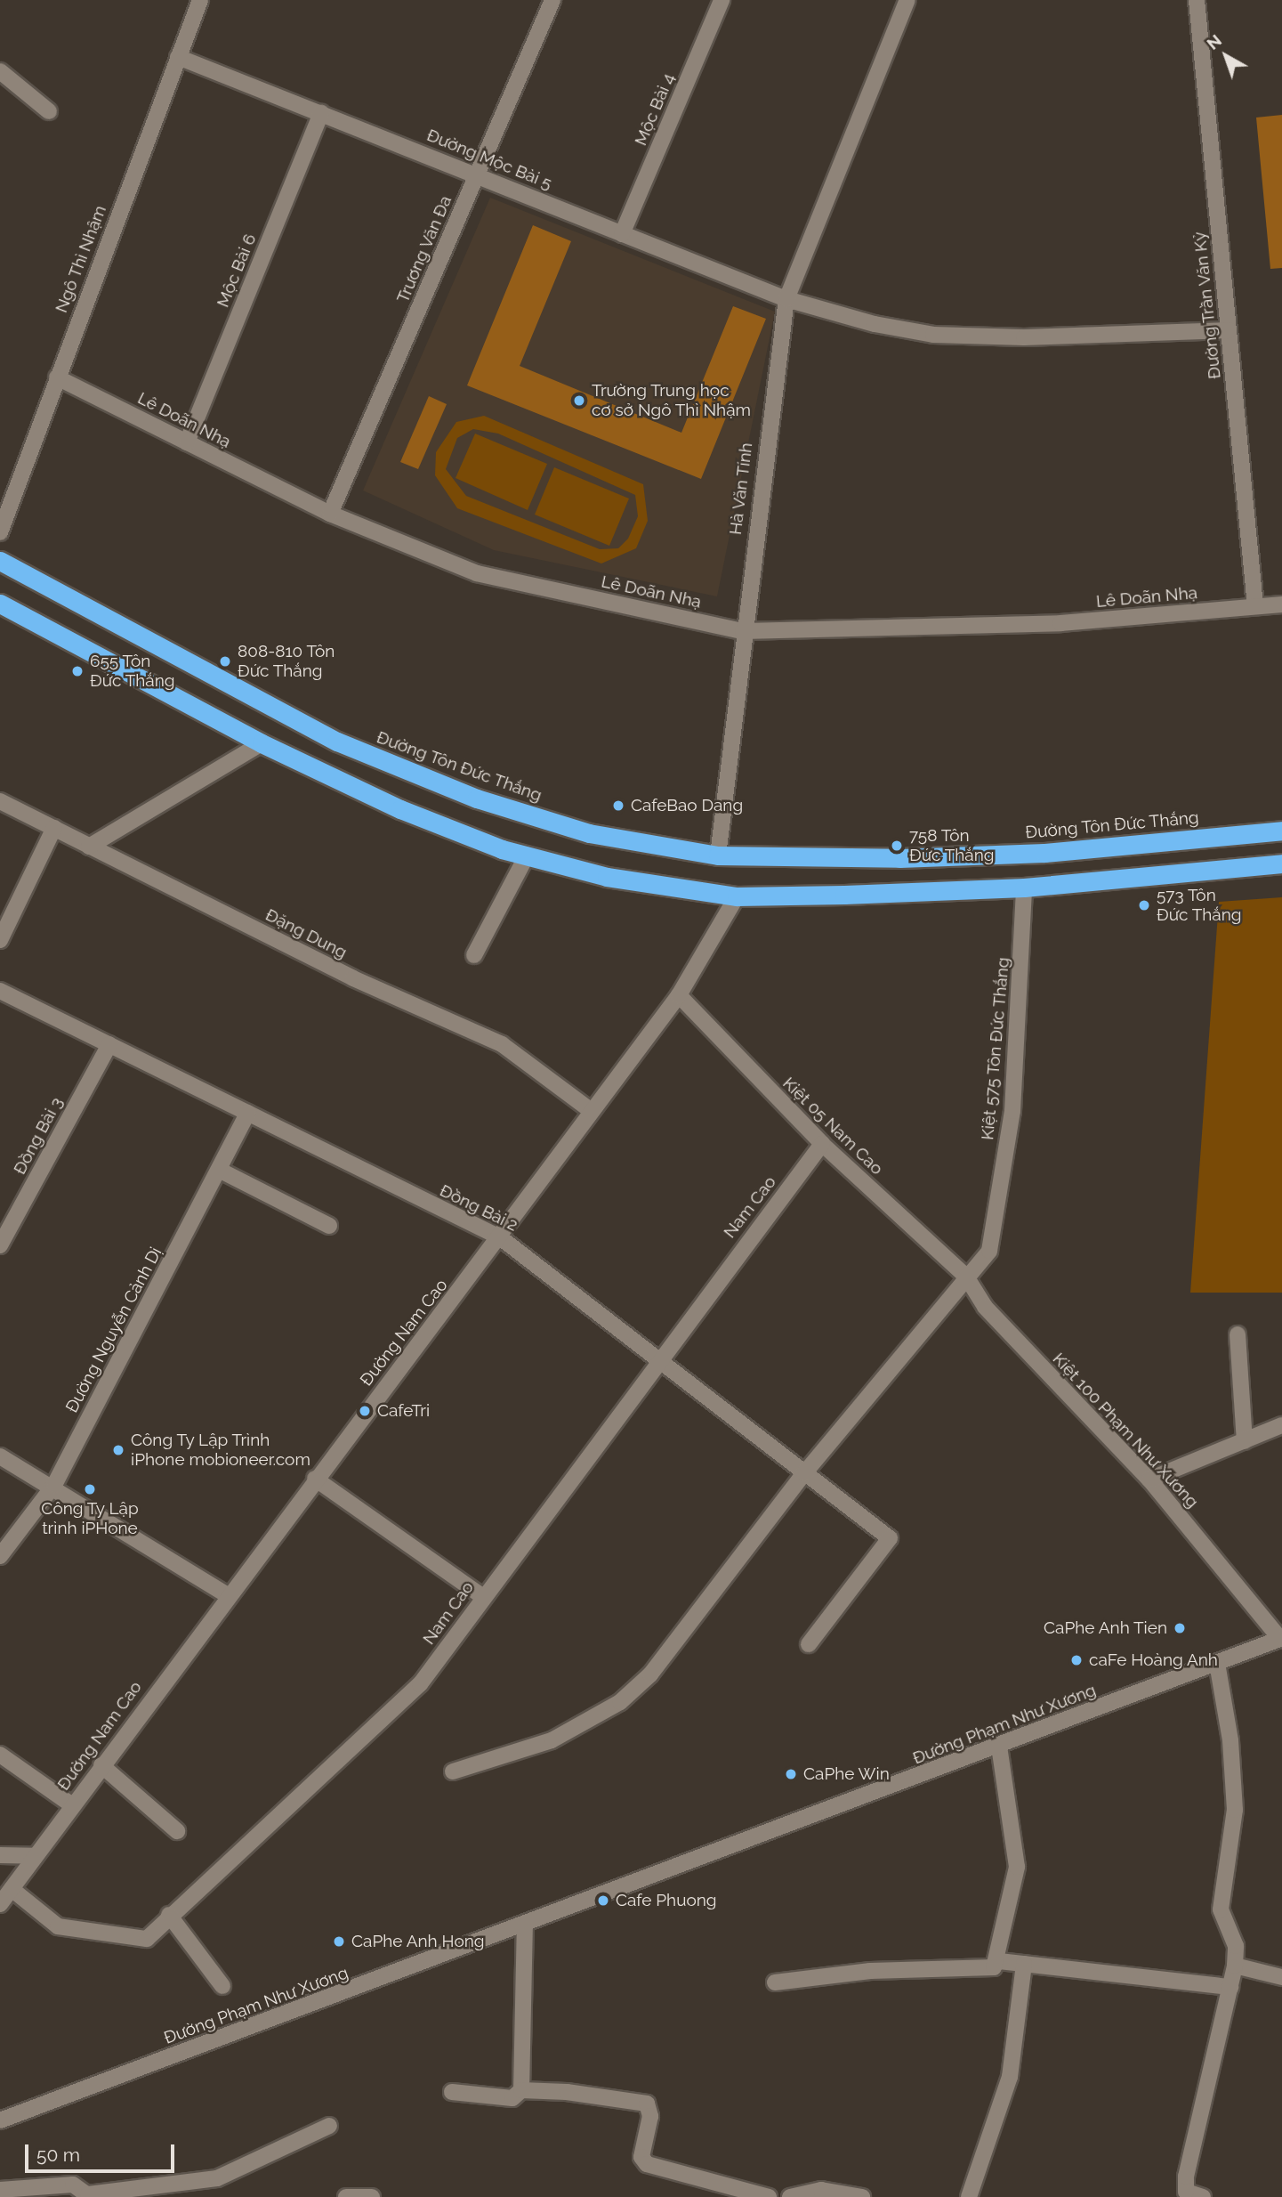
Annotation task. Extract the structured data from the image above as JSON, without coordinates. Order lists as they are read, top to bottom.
{
  "streets": {
    "highway": ["Đường Tôn Đức Thắng"],
    "street": [
      "Mộc Bài 4",
      "Đường Mộc Bài 5",
      "Trương Văn Đa",
      "Ngô Thì Nhậm",
      "Mộc Bài 6",
      "Đường Trần Văn Kỷ",
      "Lê Doãn Nhạ",
      "Hà Văn Tính",
      "Đặng Dung",
      "Kiệt 575 Tôn Đức Thắng",
      "Kiệt 05 Nam Cao",
      "Đồng Bài 3",
      "Nam Cao",
      "Đồng Bài 2",
      "Đường Nguyễn Cảnh Dị",
      "Đường Nam Cao",
      "Kiệt 100 Phạm Như Xương",
      "Đường Phạm Như Xương"
    ]
  },
  "crossings": [
    ["Mộc Bài 4", "Đường Mộc Bài 5"],
    ["Đường Mộc Bài 5", "Trương Văn Đa"],
    ["Đường Mộc Bài 5", "Ngô Thì Nhậm"],
    ["Đường Mộc Bài 5", "Mộc Bài 6"],
    ["Đường Mộc Bài 5", "Đường Trần Văn Kỷ"],
    ["Đường Mộc Bài 5", "Hà Văn Tính"],
    ["Trương Văn Đa", "Lê Doãn Nhạ"],
    ["Ngô Thì Nhậm", "Lê Doãn Nhạ"],
    ["Mộc Bài 6", "Lê Doãn Nhạ"],
    ["Đường Trần Văn Kỷ", "Lê Doãn Nhạ"],
    ["Lê Doãn Nhạ", "Hà Văn Tính"],
    ["Hà Văn Tính", "Đường Tôn Đức Thắng"],
    ["Đặng Dung", "Đường Nam Cao"],
    ["Kiệt 575 Tôn Đức Thắng", "Kiệt 05 Nam Cao"],
    ["Kiệt 575 Tôn Đức Thắng", "Đồng Bài 2"],
    ["Kiệt 575 Tôn Đức Thắng", "Kiệt 100 Phạm Như Xương"],
    ["Kiệt 05 Nam Cao", "Nam Cao"],
    ["Kiệt 05 Nam Cao", "Đường Nam Cao"],
    ["Kiệt 05 Nam Cao", "Kiệt 100 Phạm Như Xương"],
    ["Đồng Bài 3", "Đồng Bài 2"],
    ["Nam Cao", "Đồng Bài 2"],
    ["Nam Cao", "Đường Nam Cao"],
    ["Đồng Bài 2", "Đường Nguyễn Cảnh Dị"],
    ["Đồng Bài 2", "Đường Nam Cao"],
    ["Kiệt 100 Phạm Như Xương", "Đường Phạm Như Xương"]
  ],
  "places": [
    "Trường Trung học cơ sở Ngô Thì Nhậm",
    "808-810 Tôn Đức Thắng",
    "655 Tôn Đức Thắng",
    "CafeBao Dang",
    "758 Tôn Đức Thắng",
    "573 Tôn Đức Thắng",
    "CafeTri",
    "Công Ty Lập Trình iPhone mobioneer.com",
    "Công Ty Lập trình iPHone",
    "CaPhe Anh Tien",
    "caFe Hoàng Anh",
    "CaPhe Win",
    "Cafe Phuong",
    "CaPhe Anh Hong"
  ],
  "scale_bar": "50 m",
  "north": "top left"
}
